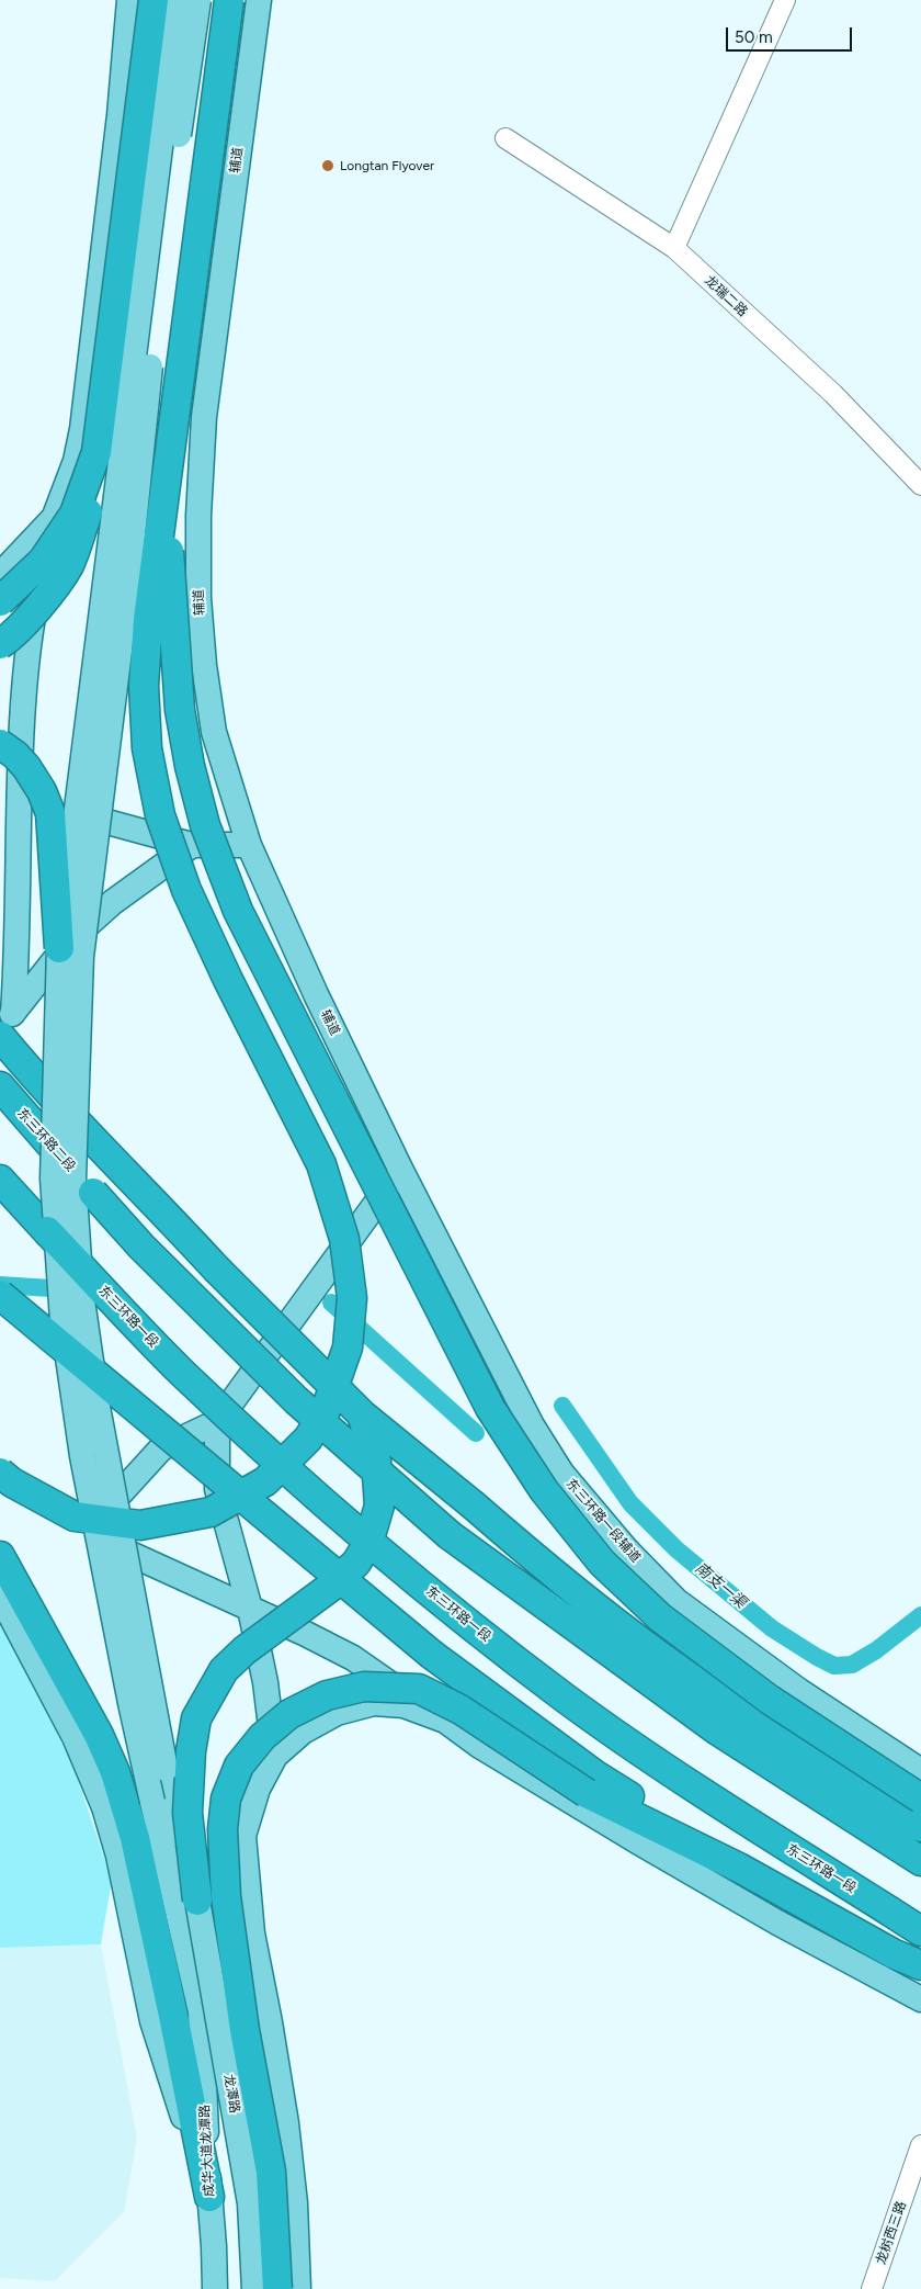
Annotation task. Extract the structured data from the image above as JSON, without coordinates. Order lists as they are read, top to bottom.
{
  "streets": {
    "highway": ["东三环路二段", "东三环路一段"],
    "main road": [
      "辅道",
      "东三环路一段辅道",
      "龙潭路",
      "成华大道龙潭路"
    ],
    "street": ["龙瑞二路", "龙树西三路"]
  },
  "crossings": [
    ["辅道", "东三环路一段辅道"]
  ],
  "water": ["南支一渠"],
  "places": ["Longtan Flyover"],
  "scale_bar": "50 m"
}
